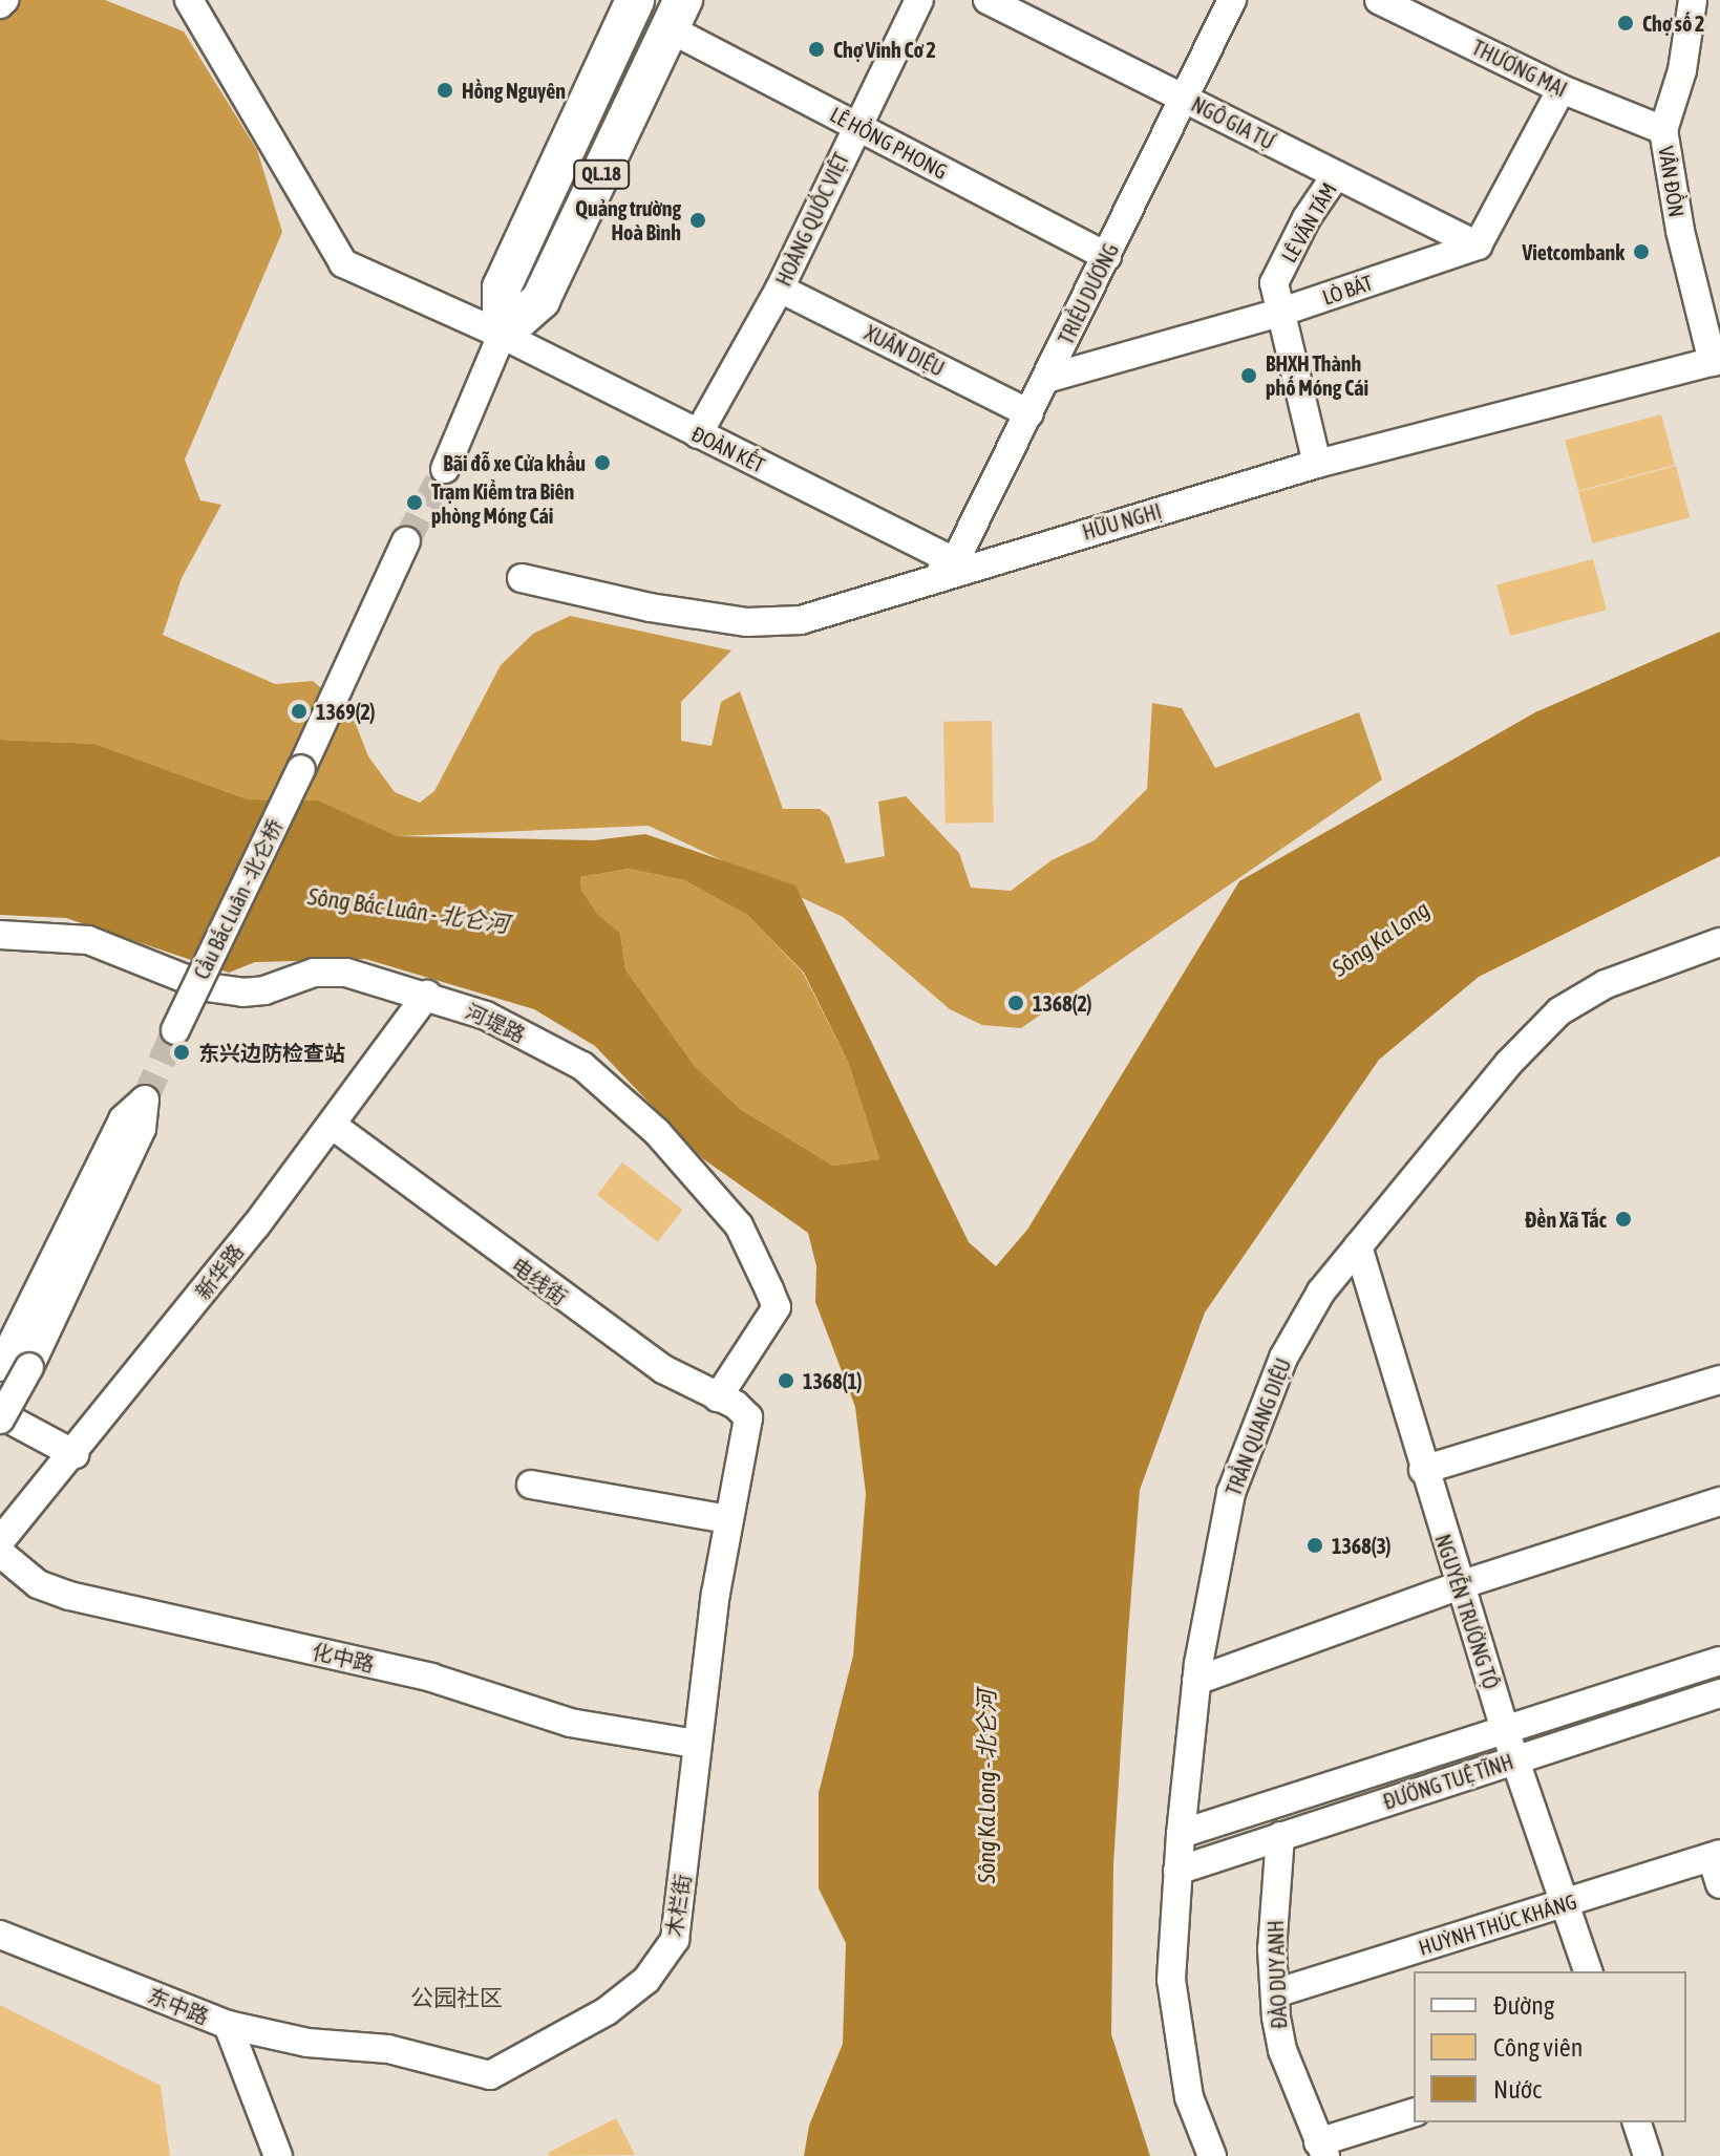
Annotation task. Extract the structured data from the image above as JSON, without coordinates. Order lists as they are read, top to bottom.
{
  "streets": {
    "highway": ["QL.18"],
    "street": [
      "THƯƠNG MẠI",
      "NGÔ GIA TỰ",
      "LÊ HỒNG PHONG",
      "VÂN ĐỒN",
      "HOÀNG QUỐC VIỆT",
      "LÊ VĂN TÁM",
      "LÒ BÁT",
      "TRIỀU DƯƠNG",
      "XUÂN DIỆU",
      "ĐOÀN KẾT",
      "HỮU NGHỊ",
      "Cầu Bắc Luân - 北仑桥",
      "河堤路",
      "新华路",
      "电线街",
      "TRẦN QUANG DIỆU",
      "NGUYỄN TRƯỜNG TỘ",
      "化中路",
      "ĐƯỜNG TUỆ TĨNH",
      "木栏街",
      "HUỲNH THÚC KHÁNG",
      "ĐÀO DUY ANH",
      "东中路"
    ]
  },
  "crossings": [
    ["THƯƠNG MẠI", "VÂN ĐỒN"],
    ["NGÔ GIA TỰ", "LÊ VĂN TÁM"],
    ["NGÔ GIA TỰ", "LÒ BÁT"],
    ["NGÔ GIA TỰ", "TRIỀU DƯƠNG"],
    ["LÊ HỒNG PHONG", "QL.18"],
    ["LÊ HỒNG PHONG", "HOÀNG QUỐC VIỆT"],
    ["LÊ HỒNG PHONG", "TRIỀU DƯƠNG"],
    ["QL.18", "ĐOÀN KẾT"],
    ["VÂN ĐỒN", "HỮU NGHỊ"],
    ["HOÀNG QUỐC VIỆT", "XUÂN DIỆU"],
    ["HOÀNG QUỐC VIỆT", "ĐOÀN KẾT"],
    ["LÊ VĂN TÁM", "LÒ BÁT"],
    ["LÊ VĂN TÁM", "HỮU NGHỊ"],
    ["LÒ BÁT", "TRIỀU DƯƠNG"],
    ["TRIỀU DƯƠNG", "XUÂN DIỆU"],
    ["TRIỀU DƯƠNG", "ĐOÀN KẾT"],
    ["TRIỀU DƯƠNG", "HỮU NGHỊ"],
    ["河堤路", "新华路"],
    ["河堤路", "电线街"],
    ["新华路", "电线街"],
    ["电线街", "木栏街"],
    ["TRẦN QUANG DIỆU", "NGUYỄN TRƯỜNG TỘ"],
    ["TRẦN QUANG DIỆU", "ĐƯỜNG TUỆ TĨNH"],
    ["NGUYỄN TRƯỜNG TỘ", "ĐƯỜNG TUỆ TĨNH"],
    ["NGUYỄN TRƯỜNG TỘ", "HUỲNH THÚC KHÁNG"],
    ["化中路", "木栏街"],
    ["ĐƯỜNG TUỆ TĨNH", "ĐÀO DUY ANH"],
    ["木栏街", "东中路"],
    ["HUỲNH THÚC KHÁNG", "ĐÀO DUY ANH"]
  ],
  "districts": ["公园社区"],
  "water": ["Sông Bắc Luân - 北仑河", "Sông Ka Long", "Sông Ka Long - 北仑河"],
  "places": [
    "Chợ số 2",
    "Chợ Vinh Cơ 2",
    "Hồng Nguyên",
    "Quảng trường Hoà Bình",
    "Vietcombank",
    "BHXH Thành phố Móng Cái",
    "Bãi đỗ xe Cửa khẩu",
    "Trạm Kiểm tra Biên phòng Móng Cái",
    "1369(2)",
    "1368(2)",
    "东兴边防检查站",
    "Đền Xã Tắc",
    "1368(1)",
    "1368(3)"
  ],
  "legend": ["Đường", "Công viên", "Nước"]
}
